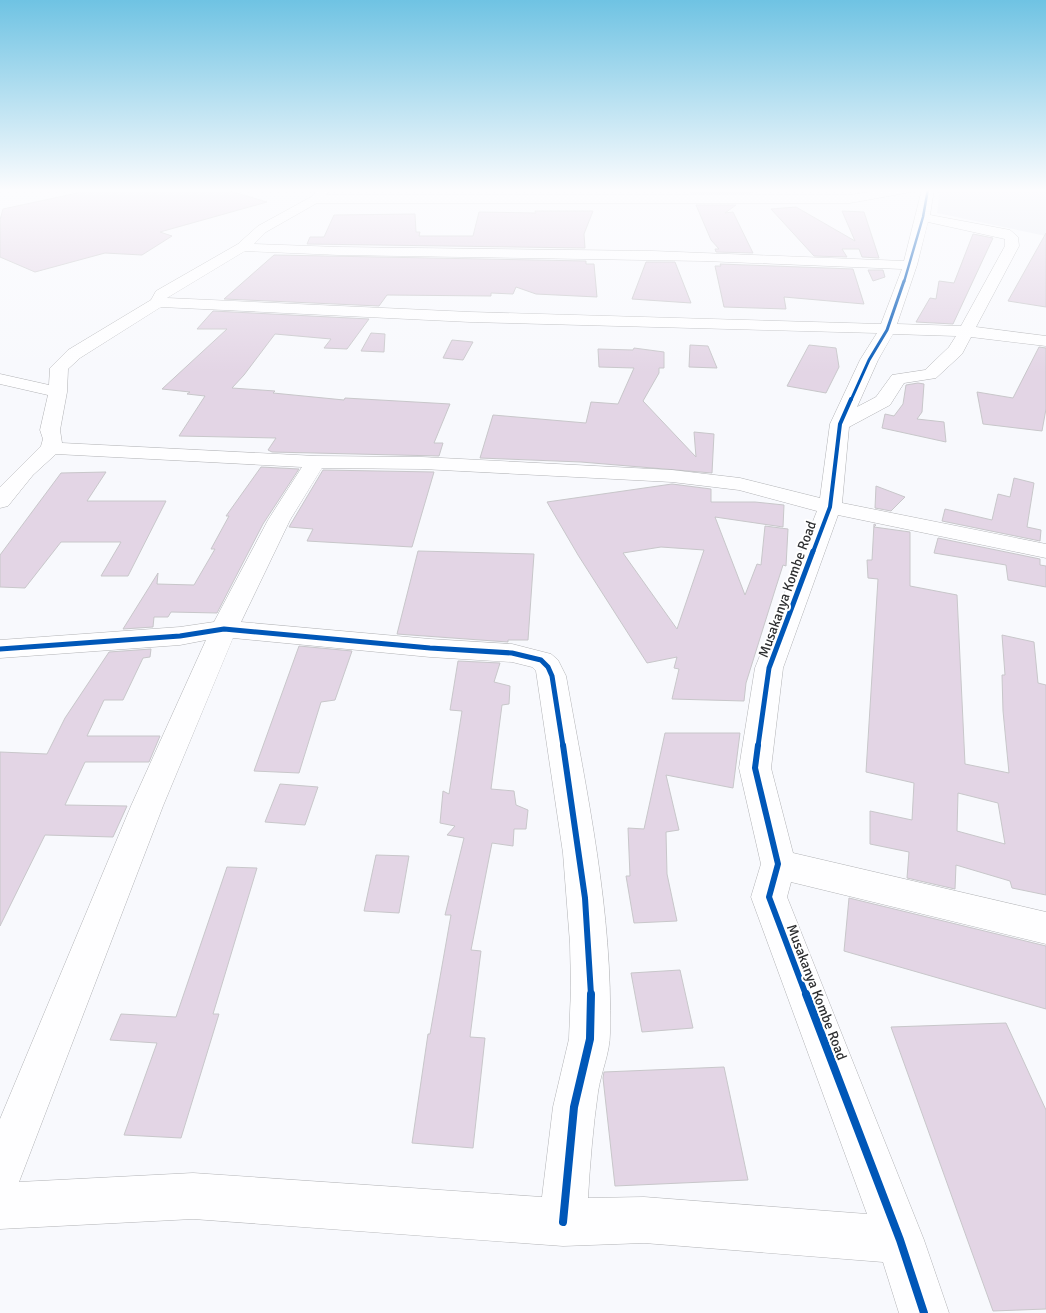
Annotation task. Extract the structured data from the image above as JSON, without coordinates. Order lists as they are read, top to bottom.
{
  "streets": {
    "street": ["Musakanya Kombe Road"]
  }
}
